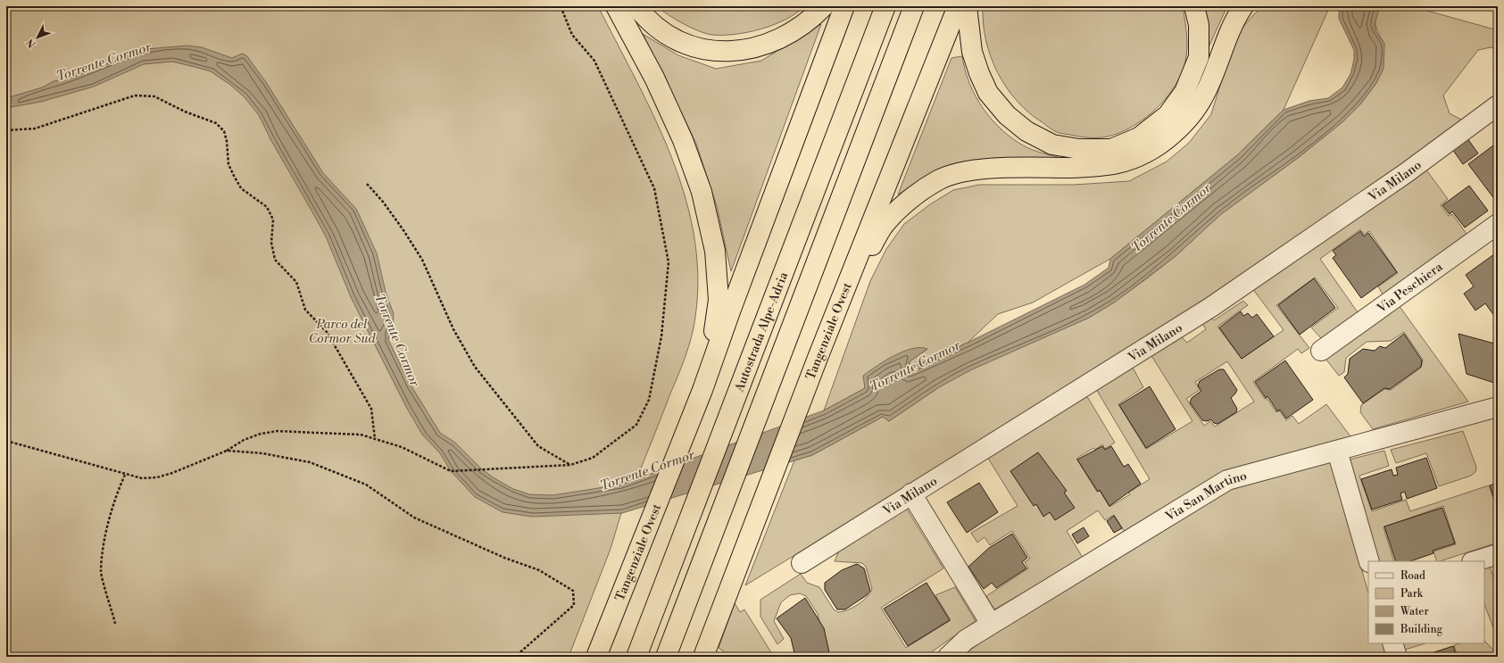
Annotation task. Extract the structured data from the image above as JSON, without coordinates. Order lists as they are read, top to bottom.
{
  "streets": {
    "highway": ["Tangenziale Ovest", "Autostrada Alpe-Adria"],
    "street": ["Via Milano", "Via Peschiera", "Via San Martino"]
  },
  "water": ["Torrente Cormor"],
  "parks": ["Parco del Cormor Sud"],
  "legend": [
    "Road",
    "Park",
    "Water",
    "Building"
  ],
  "north": "bottom left"
}
